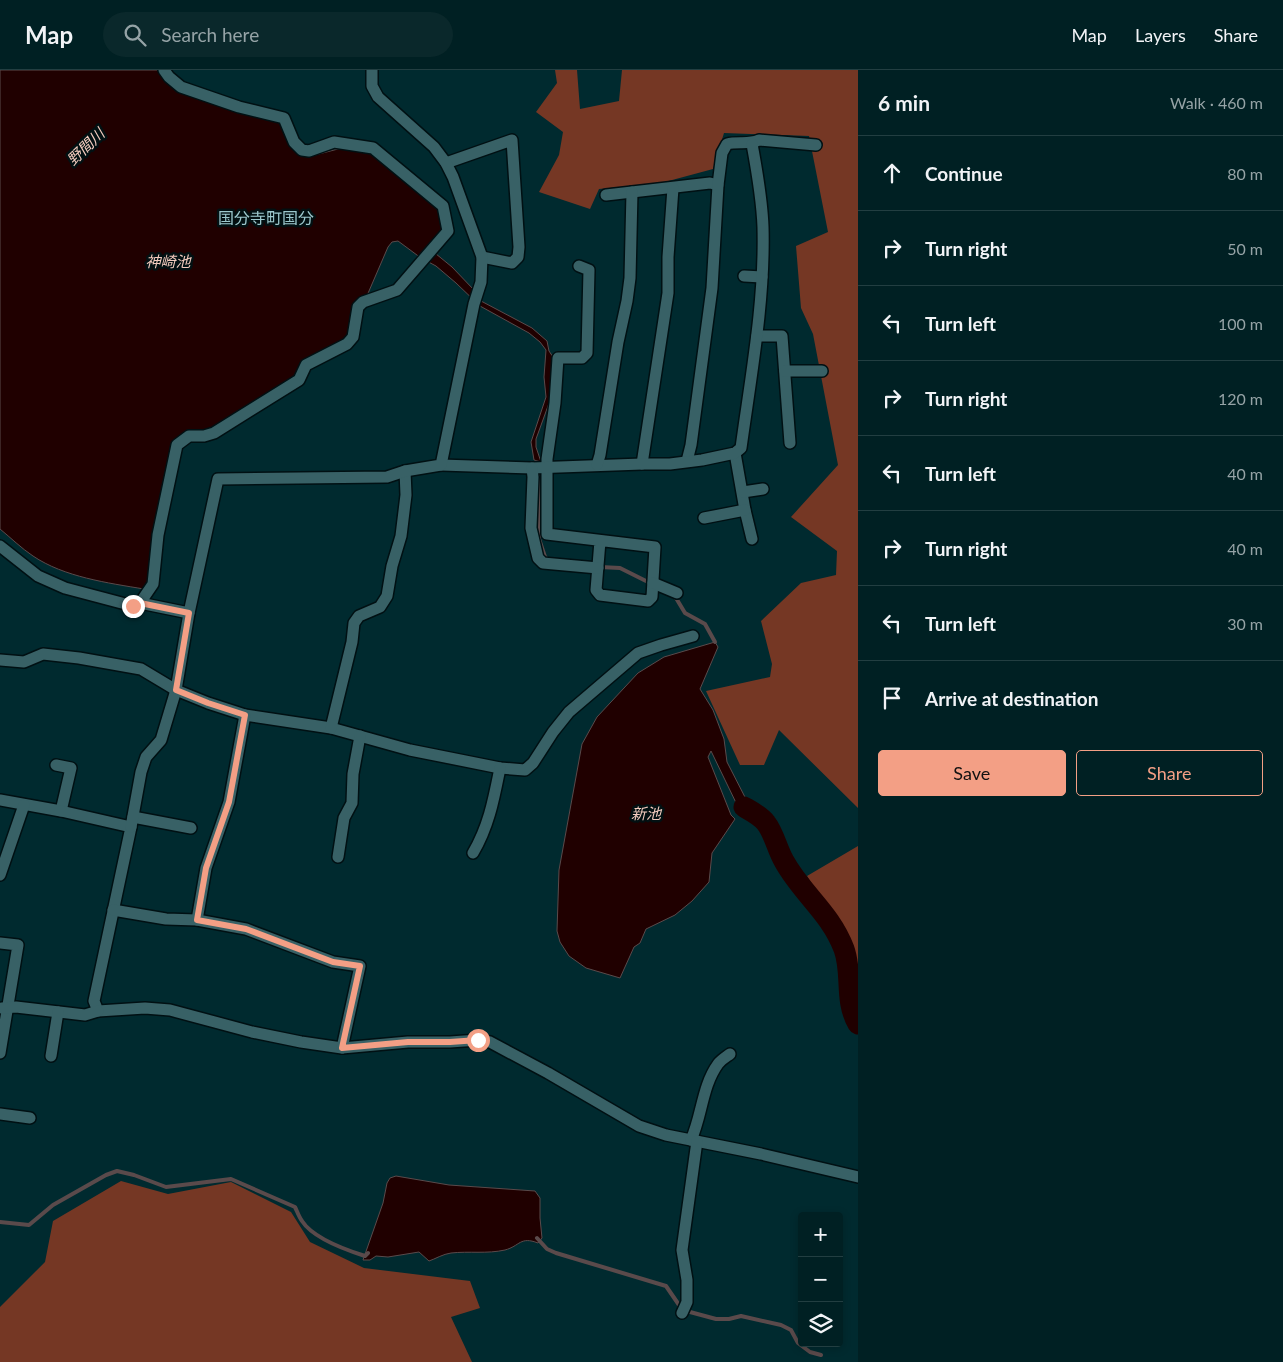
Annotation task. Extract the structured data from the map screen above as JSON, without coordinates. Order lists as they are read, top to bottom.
{
  "districts": ["国分寺町国分"],
  "water": ["野間川", "神崎池", "新池"],
  "page": {
    "header": "Map",
    "search": "Search here",
    "nav": ["Map", "Layers", "Share"],
    "heading": ["6 min", "Walk · 460 m"],
    "list": [
      ["Continue", "80 m"],
      ["Turn right", "50 m"],
      ["Turn left", "100 m"],
      ["Turn right", "120 m"],
      ["Turn left", "40 m"],
      ["Turn right", "40 m"],
      ["Turn left", "30 m"],
      "Arrive at destination"
    ],
    "buttons": ["Save", "Share"],
    "map_buttons": ["+", "−"]
  }
}
